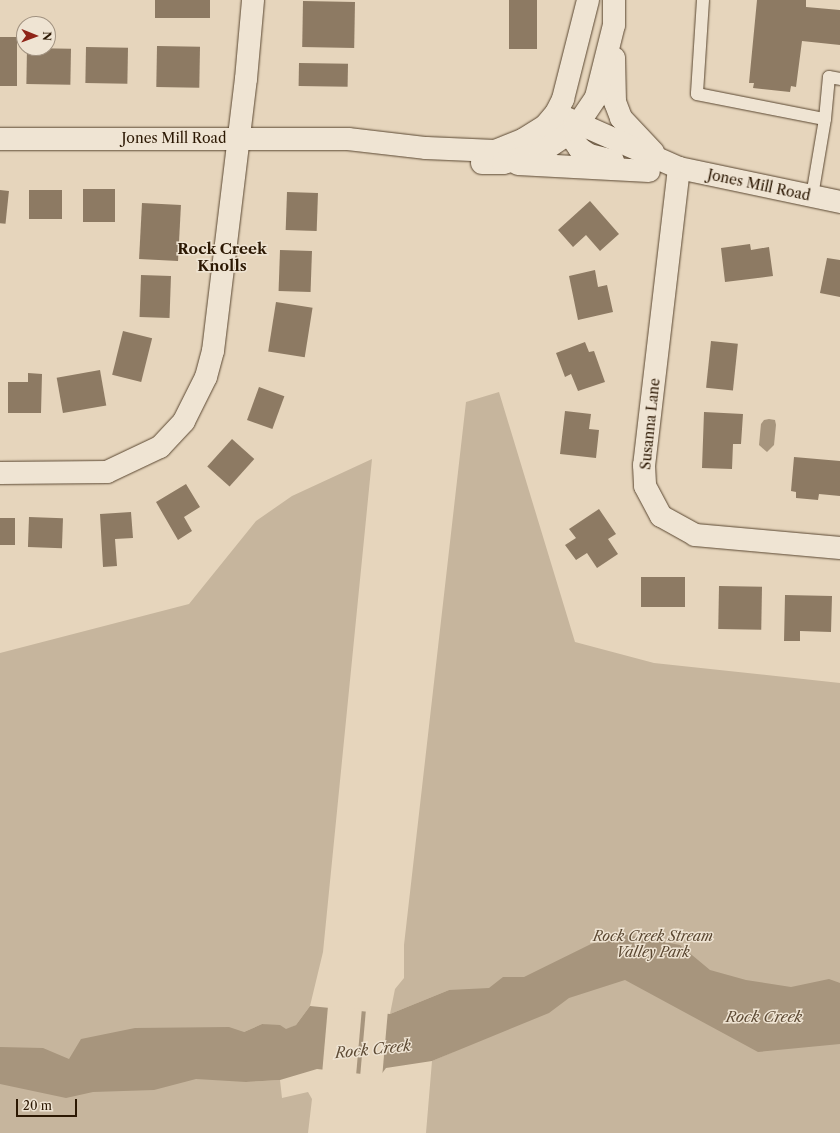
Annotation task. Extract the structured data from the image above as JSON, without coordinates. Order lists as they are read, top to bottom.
{
  "streets": {
    "street": ["Jones Mill Road", "Susanna Lane"]
  },
  "crossings": [
    ["Jones Mill Road", "Susanna Lane"]
  ],
  "districts": ["Rock Creek Knolls"],
  "water": ["Rock Creek"],
  "parks": ["Rock Creek Stream Valley Park"],
  "scale_bar": "20 m",
  "north": "right"
}
